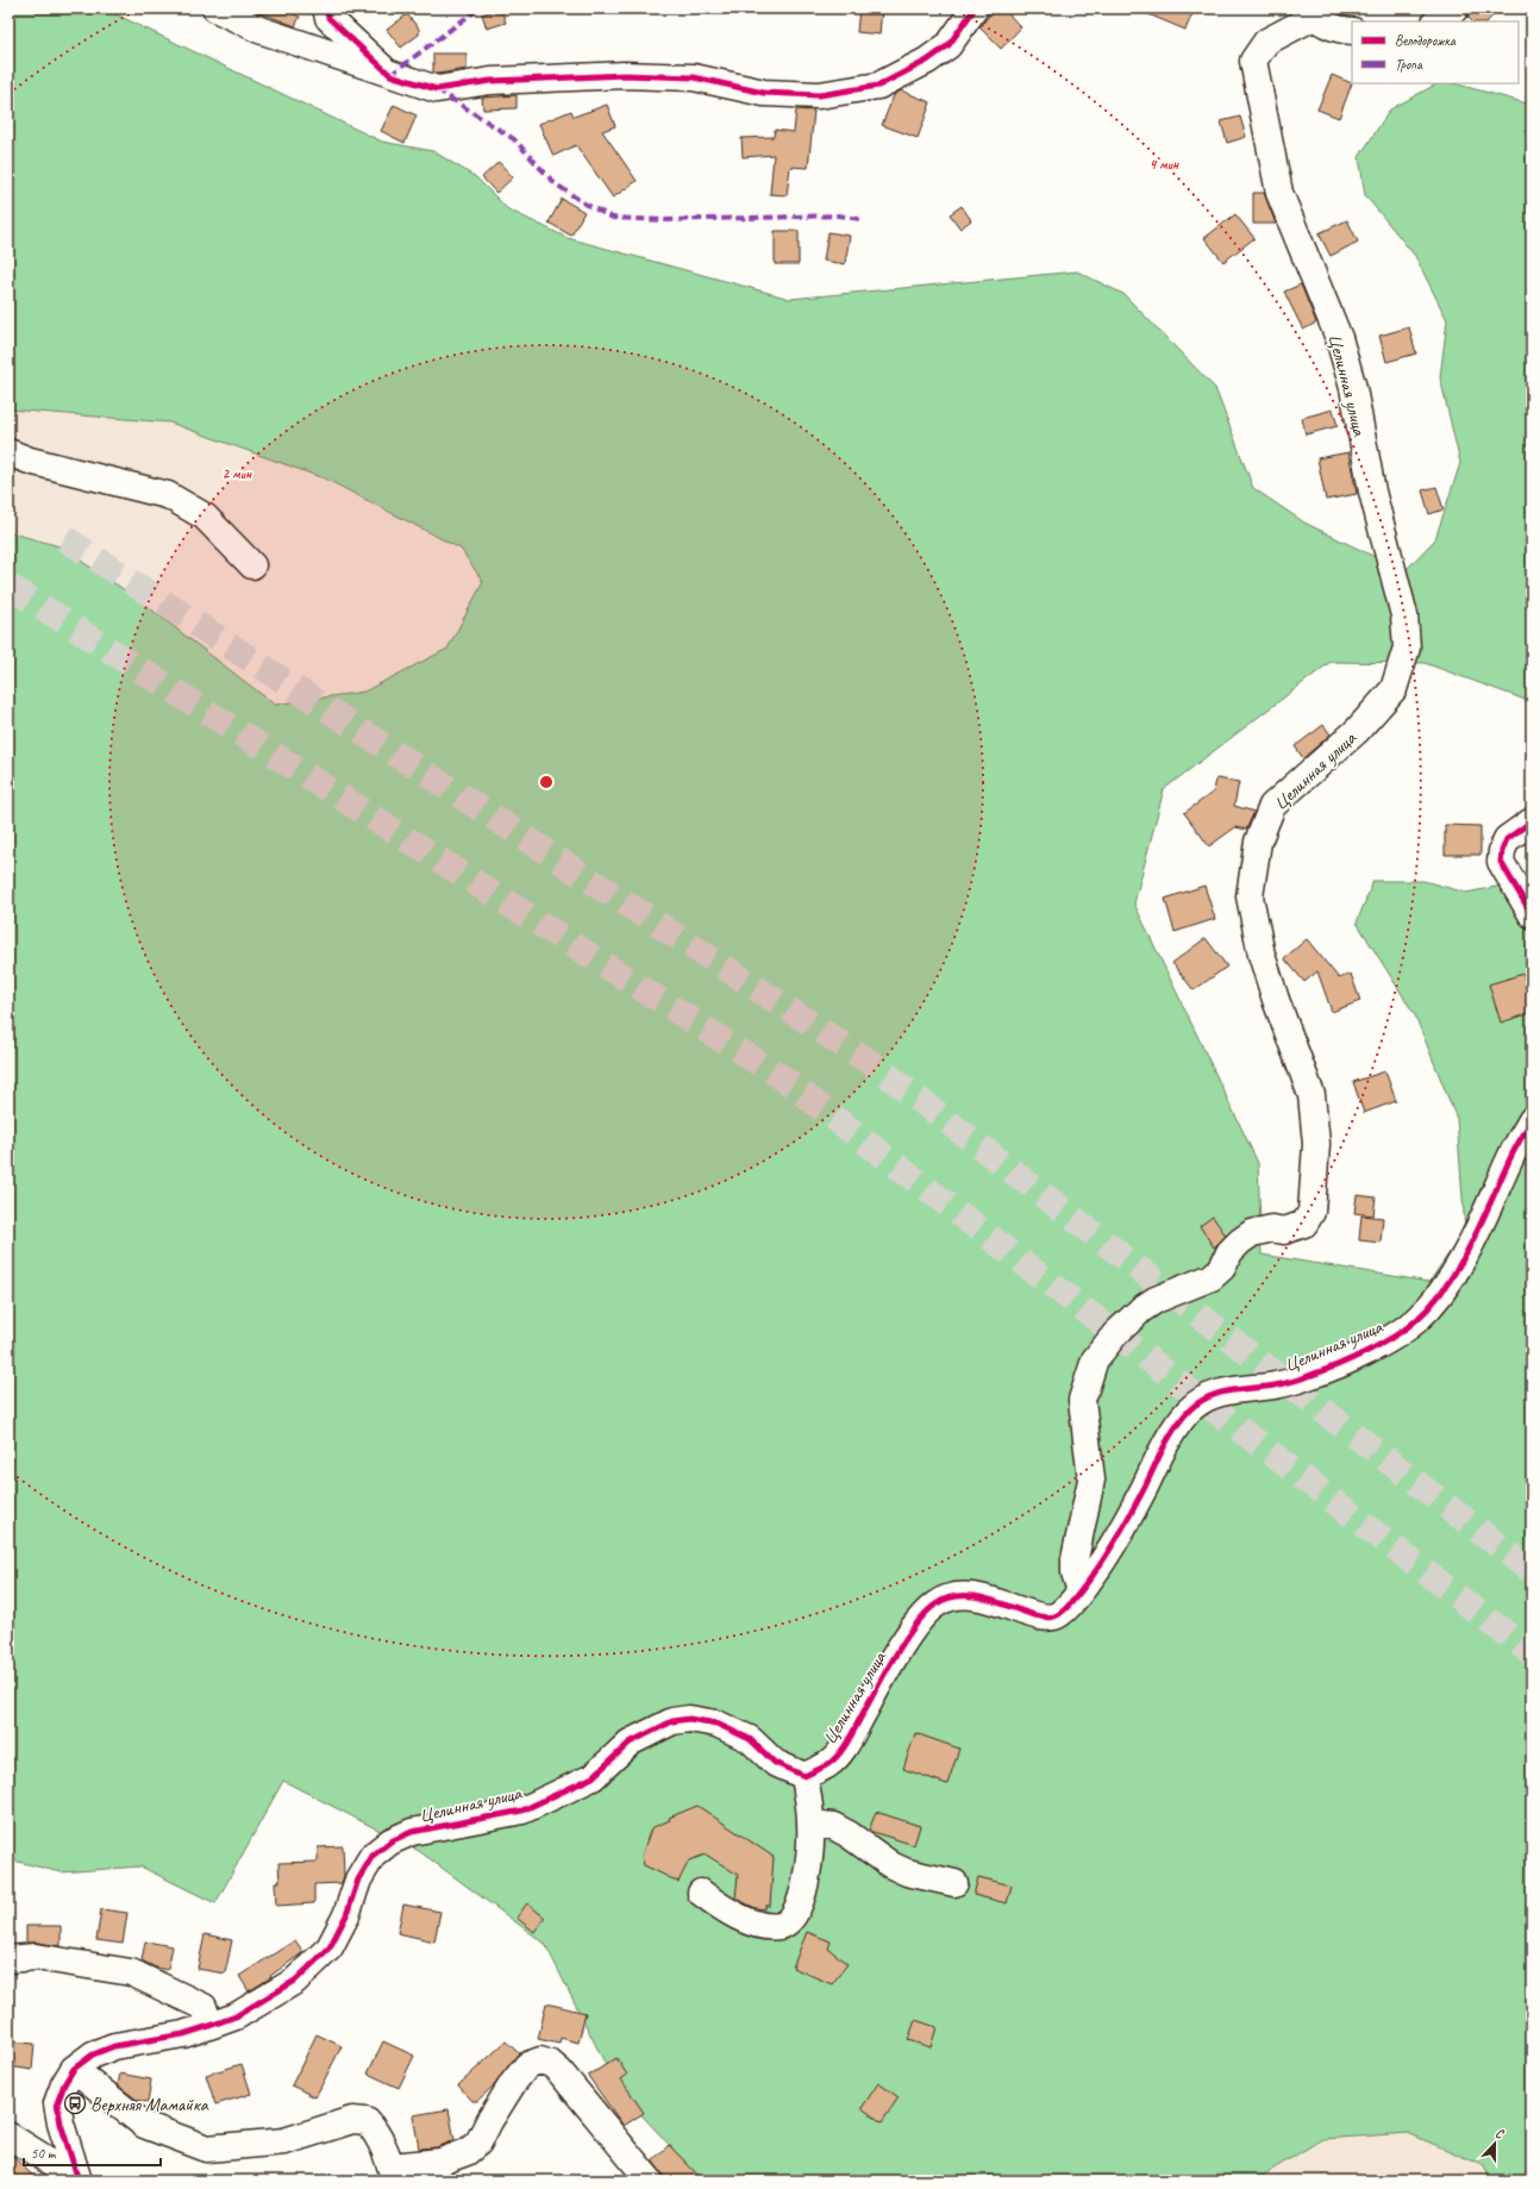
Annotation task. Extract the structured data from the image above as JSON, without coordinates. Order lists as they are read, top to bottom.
{
  "streets": {
    "street": ["Целинная улица"]
  },
  "places": {
    "bus stop": ["Верхняя Мамайка"]
  },
  "legend": ["Велодорожка", "Тропа"],
  "scale_bar": "50 m",
  "north": "top",
  "rings": ["4 мин", "2 мин"]
}
